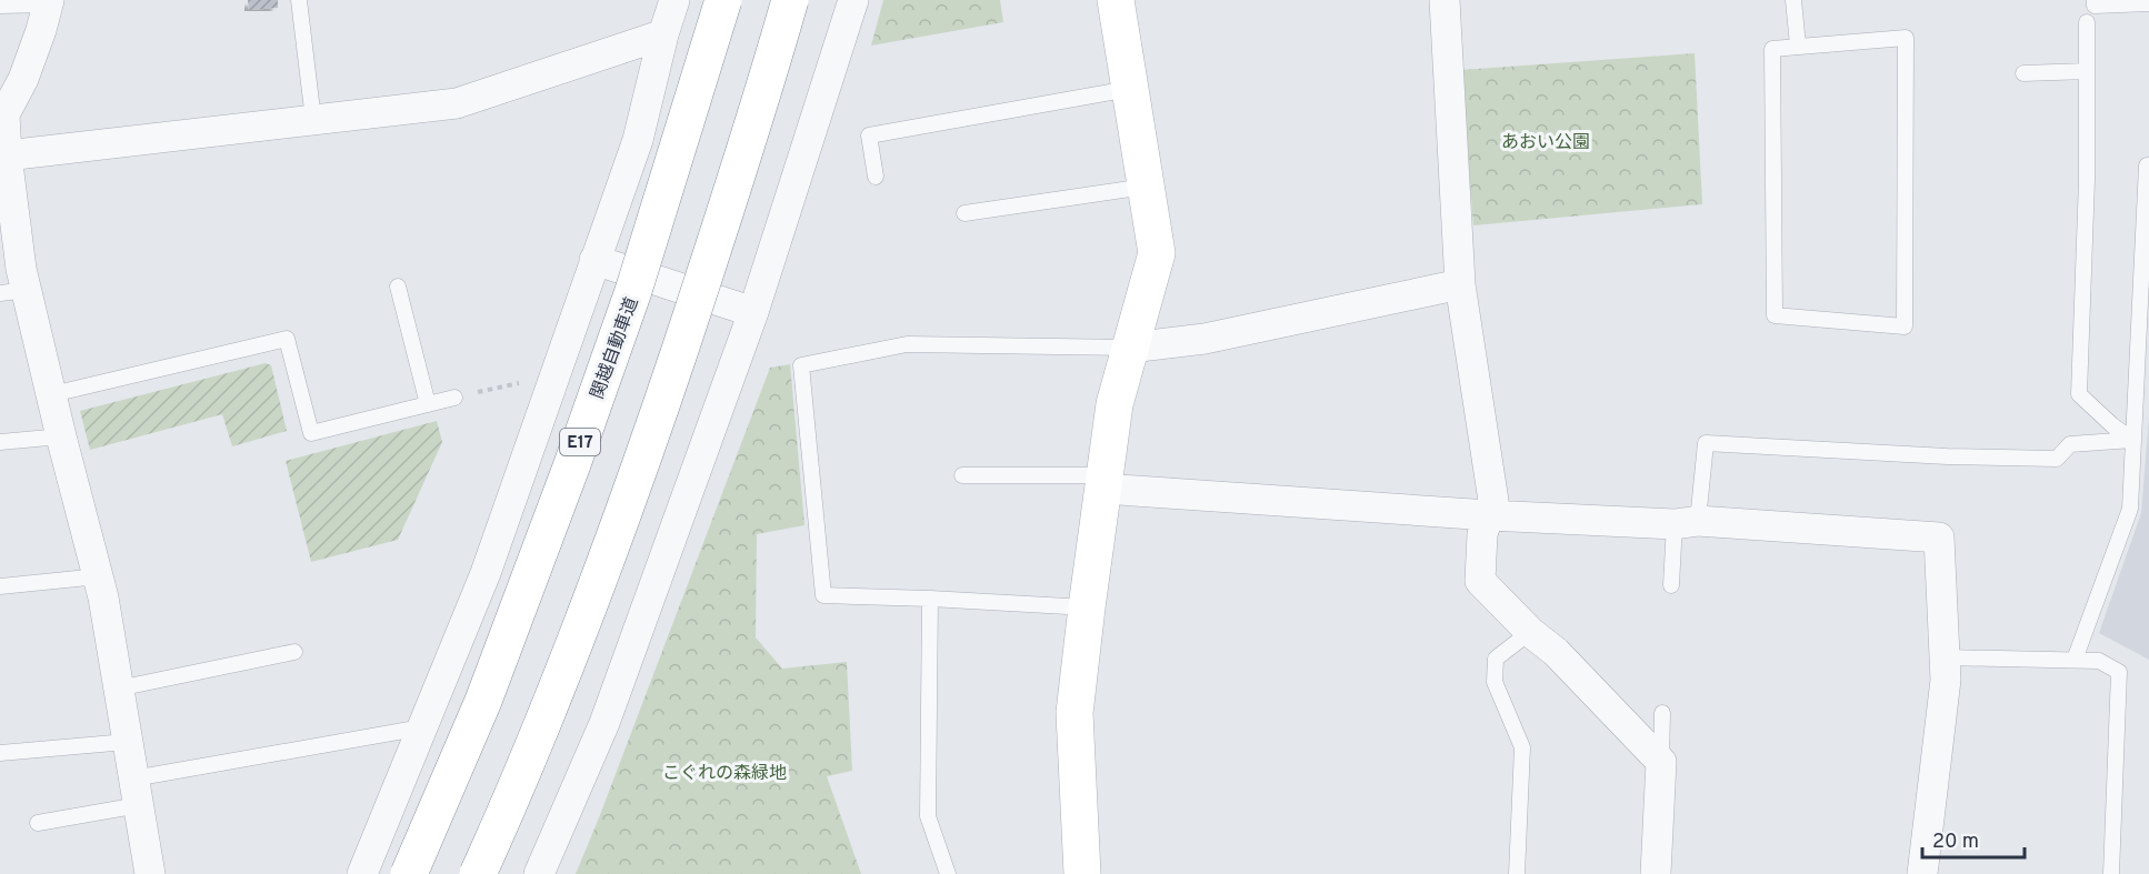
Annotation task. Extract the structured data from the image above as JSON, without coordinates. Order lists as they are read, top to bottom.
{
  "streets": {
    "main road": ["関越自動車道", "E17"]
  },
  "parks": ["あおい公園", "こぐれの森緑地"],
  "scale_bar": "20 m"
}
